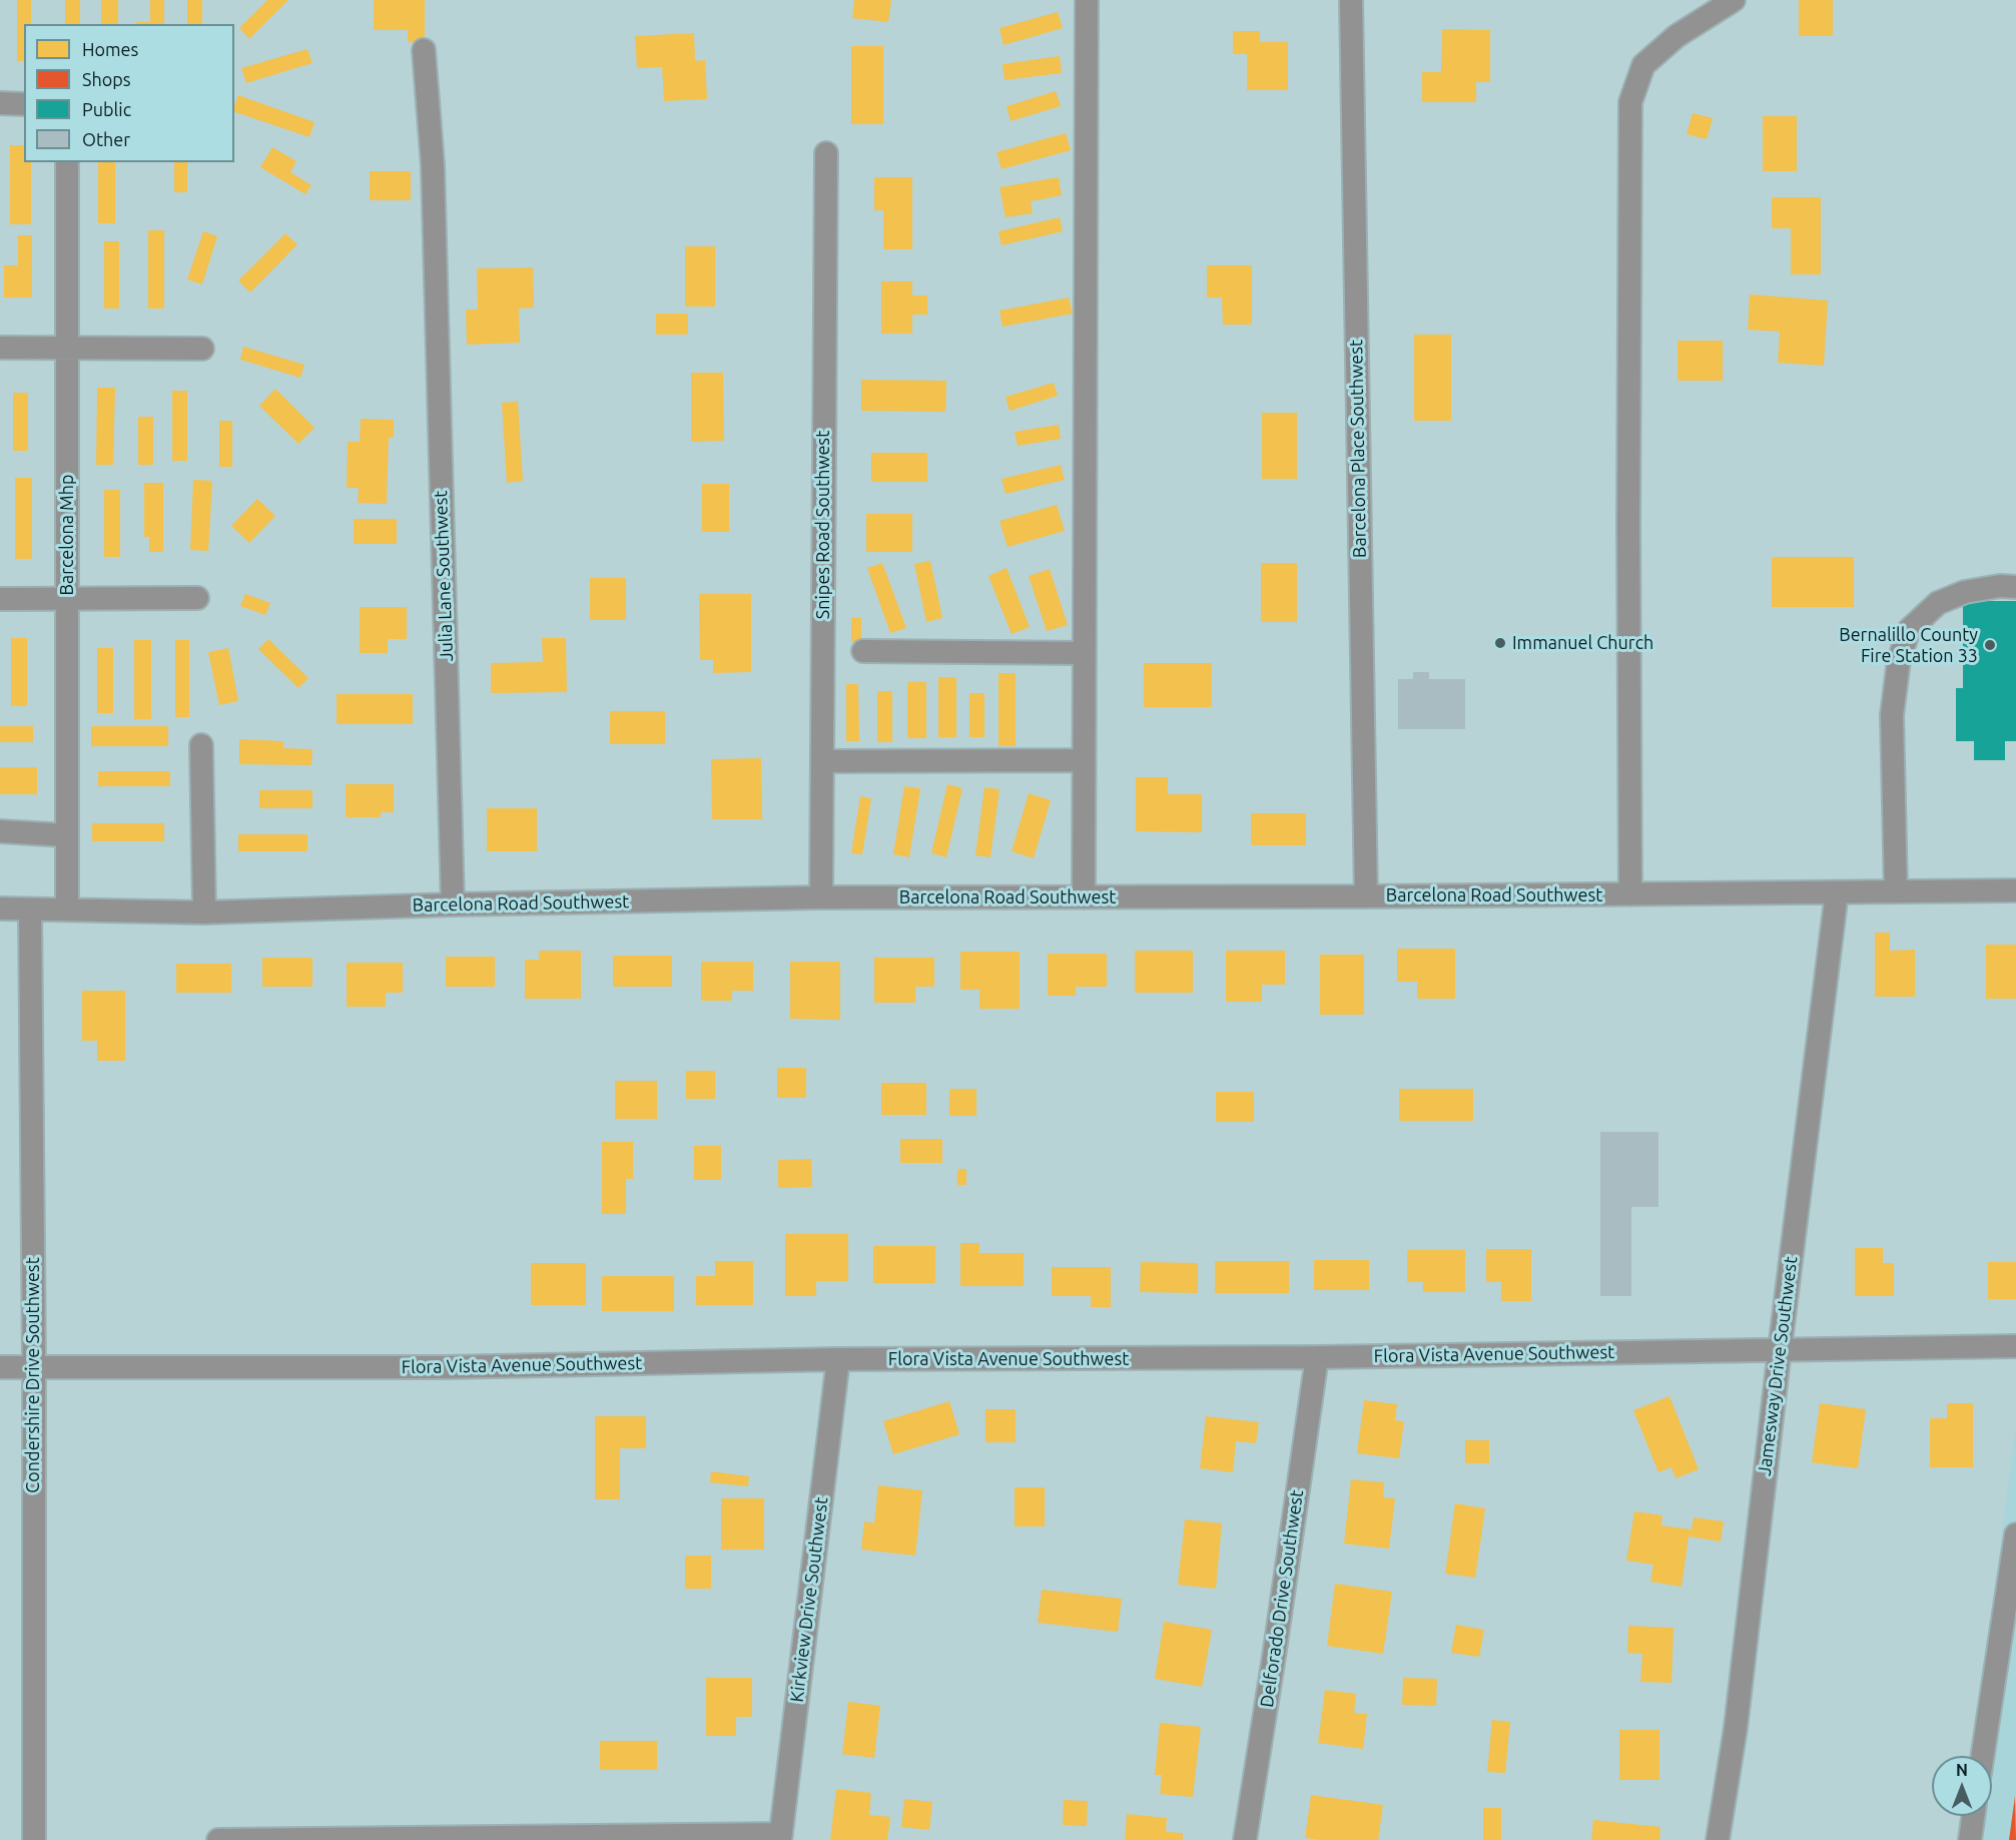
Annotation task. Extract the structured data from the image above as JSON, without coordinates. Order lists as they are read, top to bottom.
{
  "streets": {
    "street": [
      "Barcelona Place Southwest",
      "Snipes Road Southwest",
      "Barcelona Mhp",
      "Julia Lane Southwest",
      "Barcelona Road Southwest",
      "Flora Vista Avenue Southwest",
      "Jamesway Drive Southwest",
      "Condershire Drive Southwest",
      "Delforado Drive Southwest",
      "Kirkview Drive Southwest"
    ]
  },
  "crossings": [
    ["Barcelona Place Southwest", "Barcelona Road Southwest"],
    ["Snipes Road Southwest", "Barcelona Road Southwest"],
    ["Barcelona Mhp", "Barcelona Road Southwest"],
    ["Julia Lane Southwest", "Barcelona Road Southwest"],
    ["Barcelona Road Southwest", "Jamesway Drive Southwest"],
    ["Barcelona Road Southwest", "Condershire Drive Southwest"],
    ["Flora Vista Avenue Southwest", "Jamesway Drive Southwest"],
    ["Flora Vista Avenue Southwest", "Condershire Drive Southwest"],
    ["Flora Vista Avenue Southwest", "Delforado Drive Southwest"],
    ["Flora Vista Avenue Southwest", "Kirkview Drive Southwest"]
  ],
  "places": ["Immanuel Church", "Bernalillo County Fire Station 33"],
  "legend": [
    "Homes",
    "Shops",
    "Public",
    "Other"
  ],
  "north": "top"
}
